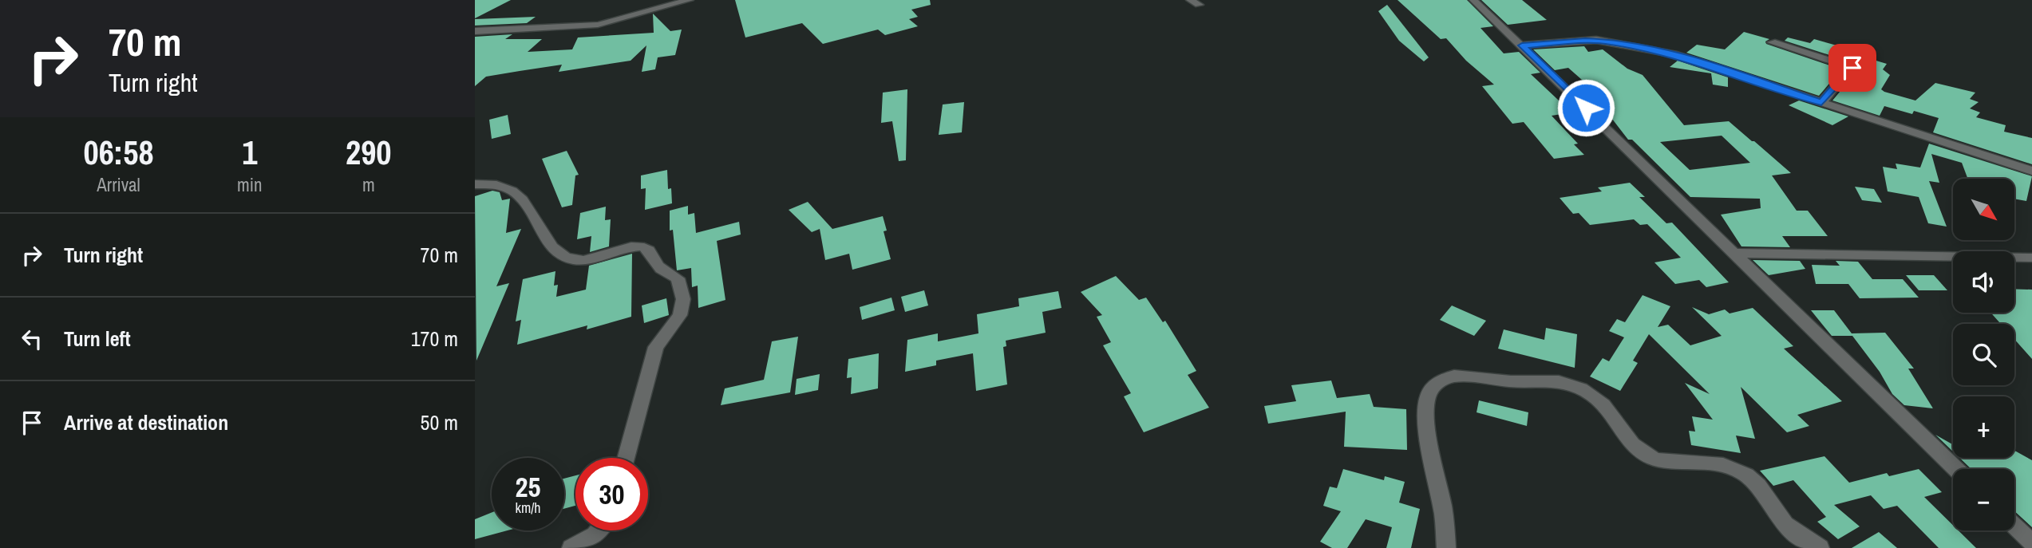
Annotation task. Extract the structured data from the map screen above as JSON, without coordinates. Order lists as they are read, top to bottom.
{
  "north": "bottom right",
  "page": {
    "turn": ["70 m", "Turn right"],
    "eta": [
      "06:58",
      "Arrival",
      "1",
      "min",
      "290",
      "m"
    ],
    "map_buttons": ["+", "−"],
    "list": [
      {
        "name": "Turn right",
        "value": "70 m"
      },
      {
        "name": "Turn left",
        "value": "170 m"
      },
      {
        "name": "Arrive at destination",
        "value": "50 m"
      }
    ],
    "speed": "25 km/h",
    "limit": "30"
  }
}
